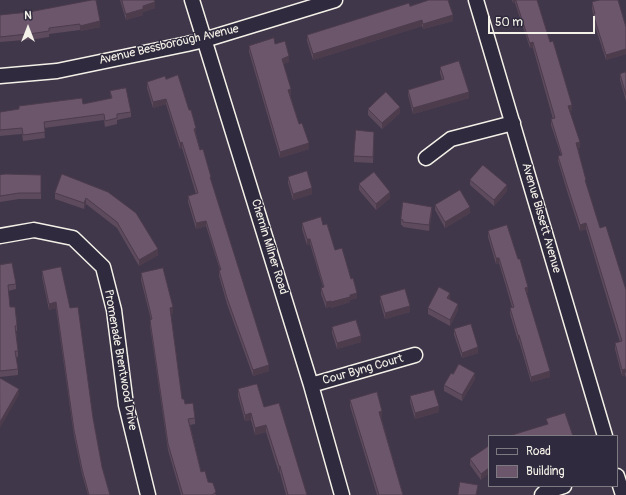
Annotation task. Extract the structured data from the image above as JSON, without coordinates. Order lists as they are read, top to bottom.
{
  "streets": {
    "street": [
      "Avenue Bessborough Avenue",
      "Avenue Bissett Avenue",
      "Chemin Milner Road",
      "Promenade Brentwood Drive",
      "Cour Byng Court"
    ]
  },
  "crossings": [
    ["Avenue Bessborough Avenue", "Chemin Milner Road"],
    ["Chemin Milner Road", "Cour Byng Court"]
  ],
  "legend": ["Road", "Building"],
  "scale_bar": "50 m",
  "north": "top"
}
